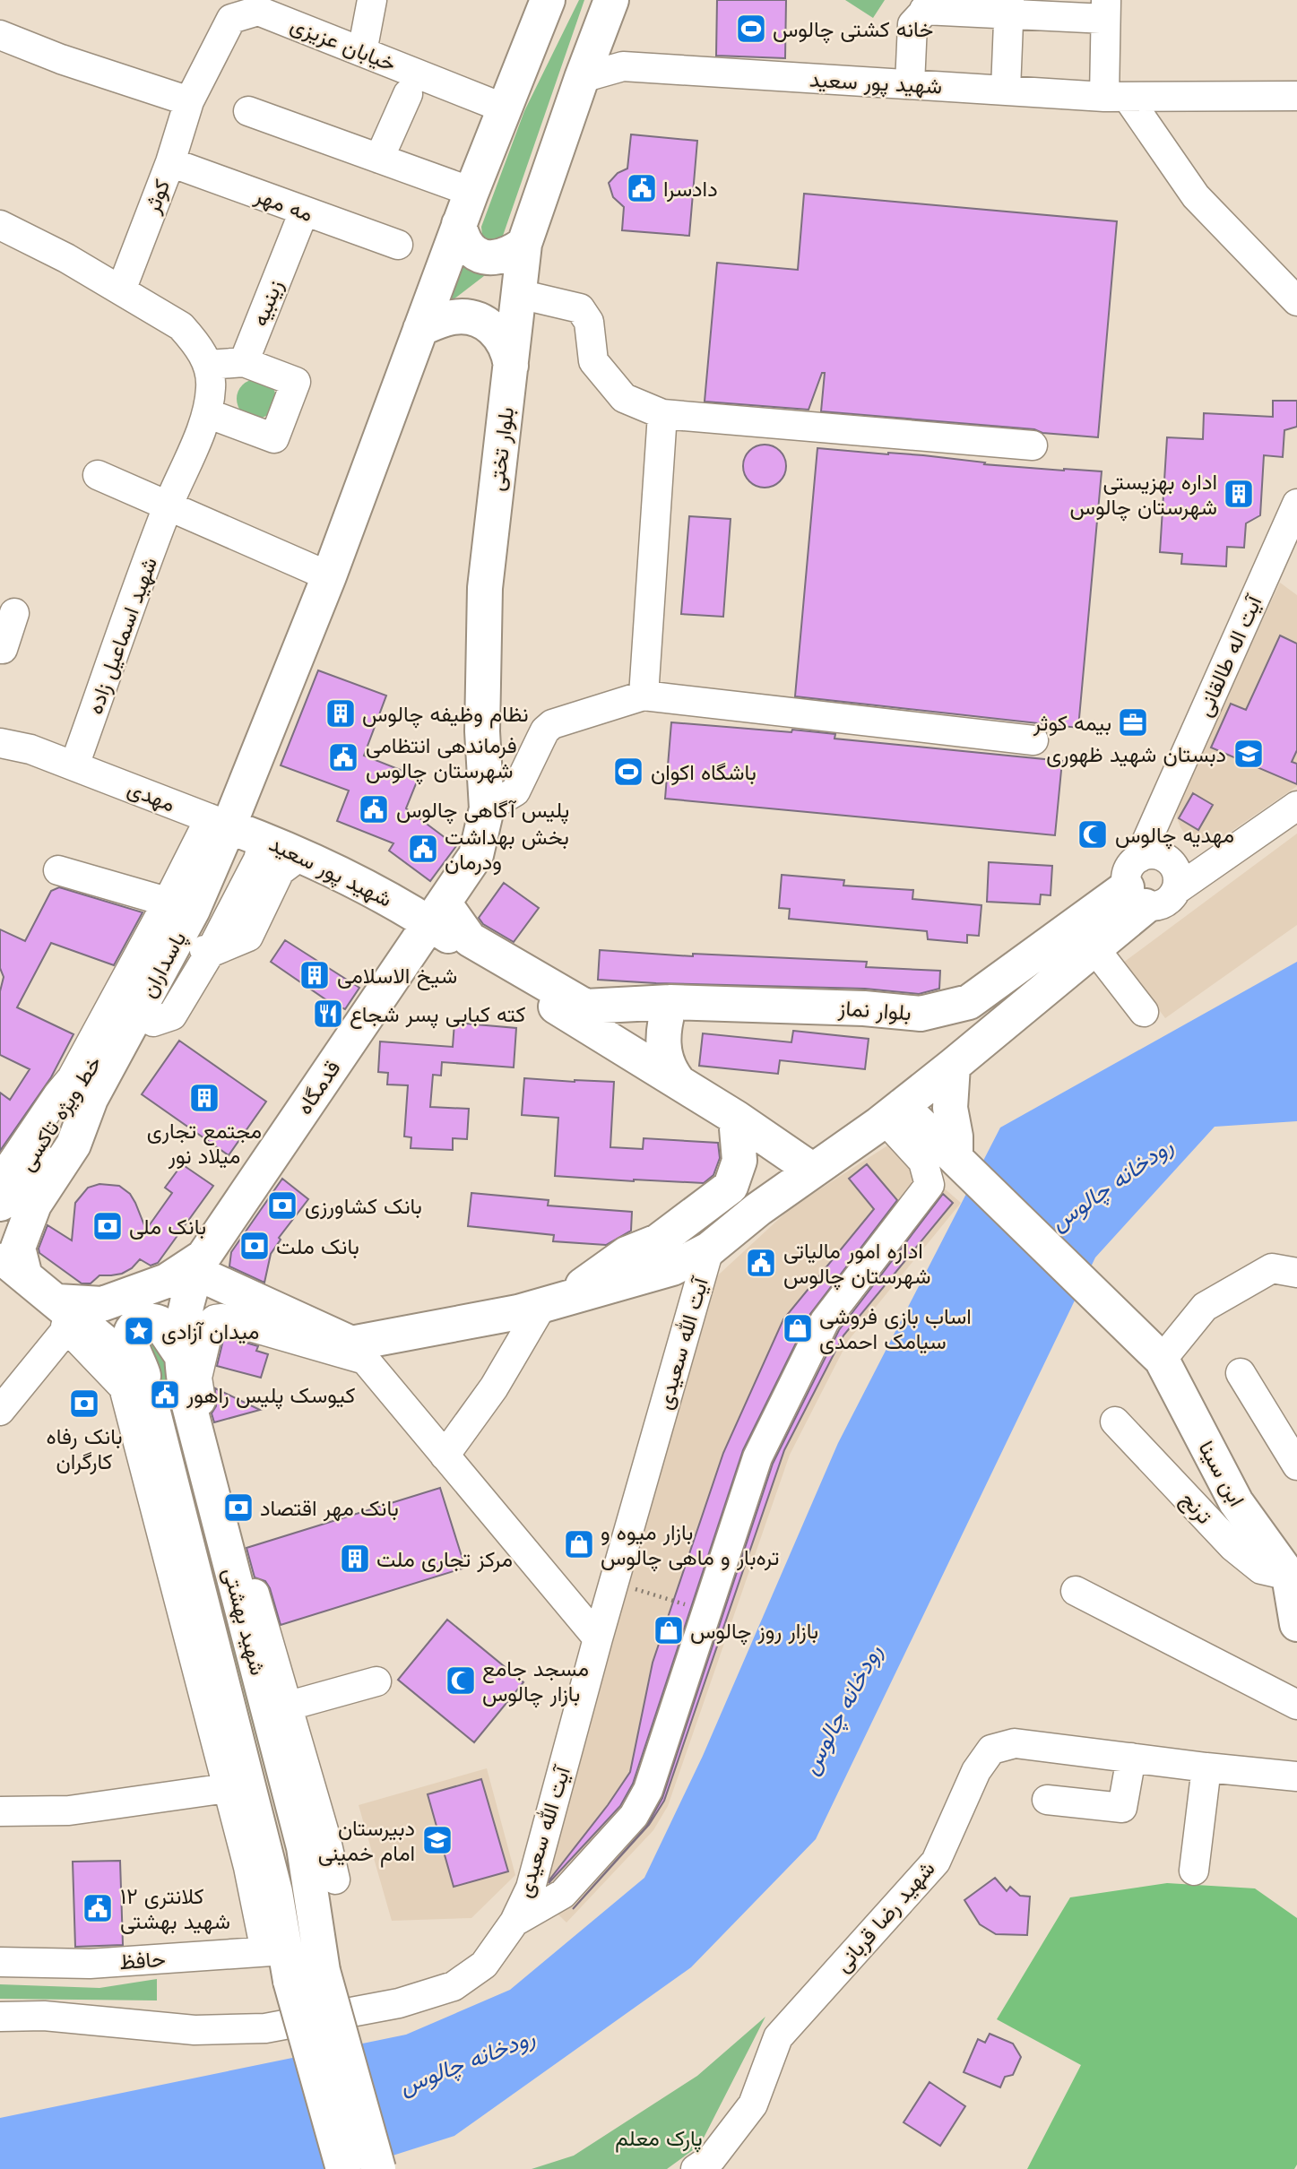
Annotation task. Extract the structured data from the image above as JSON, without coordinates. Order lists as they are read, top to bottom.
{
  "streets": {
    "main road": [
      "شهید پور سعید",
      "بلوار تختی",
      "پاسداران",
      "بلوار نماز",
      "قدمگاه",
      "ابن سینا",
      "شهید بهشتی"
    ],
    "street": [
      "خیابان عزیزی",
      "کوثر",
      "مه مهر",
      "زینبیه",
      "شهید اسماعیل زاده",
      "آیت اله طالقانی",
      "مهدی",
      "خط ویژه تاکسی",
      "آیت الله سعیدی",
      "ترنج",
      "شهید رضا قربانی",
      "حافظ"
    ]
  },
  "crossings": [
    ["خیابان عزیزی", "کوثر"],
    ["شهید پور سعید", "بلوار تختی"],
    ["شهید پور سعید", "مهدی"],
    ["شهید پور سعید", "پاسداران"],
    ["شهید پور سعید", "بلوار نماز"],
    ["شهید پور سعید", "قدمگاه"],
    ["کوثر", "مه مهر"],
    ["مه مهر", "زینبیه"],
    ["بلوار تختی", "بلوار نماز"],
    ["بلوار تختی", "قدمگاه"],
    ["شهید اسماعیل زاده", "مهدی"],
    ["آیت اله طالقانی", "بلوار نماز"],
    ["مهدی", "پاسداران"],
    ["پاسداران", "خط ویژه تاکسی"],
    ["بلوار نماز", "قدمگاه"],
    ["قدمگاه", "شهید بهشتی"],
    ["ابن سینا", "ترنج"],
    ["شهید بهشتی", "حافظ"]
  ],
  "water": ["رودخانه چالوس"],
  "parks": ["پارک معلم"],
  "places": {
    "sports": ["خانه کشتی چالوس", "باشگاه اکوان"],
    "public building": [
      "دادسرا",
      "فرماندهی انتظامی شهرستان چالوس",
      "پلیس آگاهی چالوس",
      "بخش بهداشت ودرمان",
      "اداره امور مالیاتی شهرستان چالوس",
      "کیوسک پلیس راهور",
      "کلانتری ۱۲ شهید بهشتی"
    ],
    "building": [
      "اداره بهزیستی شهرستان چالوس",
      "نظام وظیفه چالوس",
      "شیخ الاسلامی",
      "مجتمع تجاری میلاد نور",
      "مرکز تجاری ملت"
    ],
    "office": ["بیمه کوثر"],
    "school or university": ["دبستان شهید ظهوری", "دبیرستان امام خمینی"],
    "mosque": ["مهدیه چالوس", "مسجد جامع بازار چالوس"],
    "restaurant": ["کته کبابی پسر شجاع"],
    "bank": [
      "بانک کشاورزی",
      "بانک ملی",
      "بانک ملت",
      "بانک رفاه کارگران",
      "بانک مهر اقتصاد"
    ],
    "shop": ["اساب بازی فروشی سیامک احمدی", "بازار میوه و تره‌بار و ماهی چالوس", "بازار روز چالوس"],
    "place": ["میدان آزادی"]
  }
}
